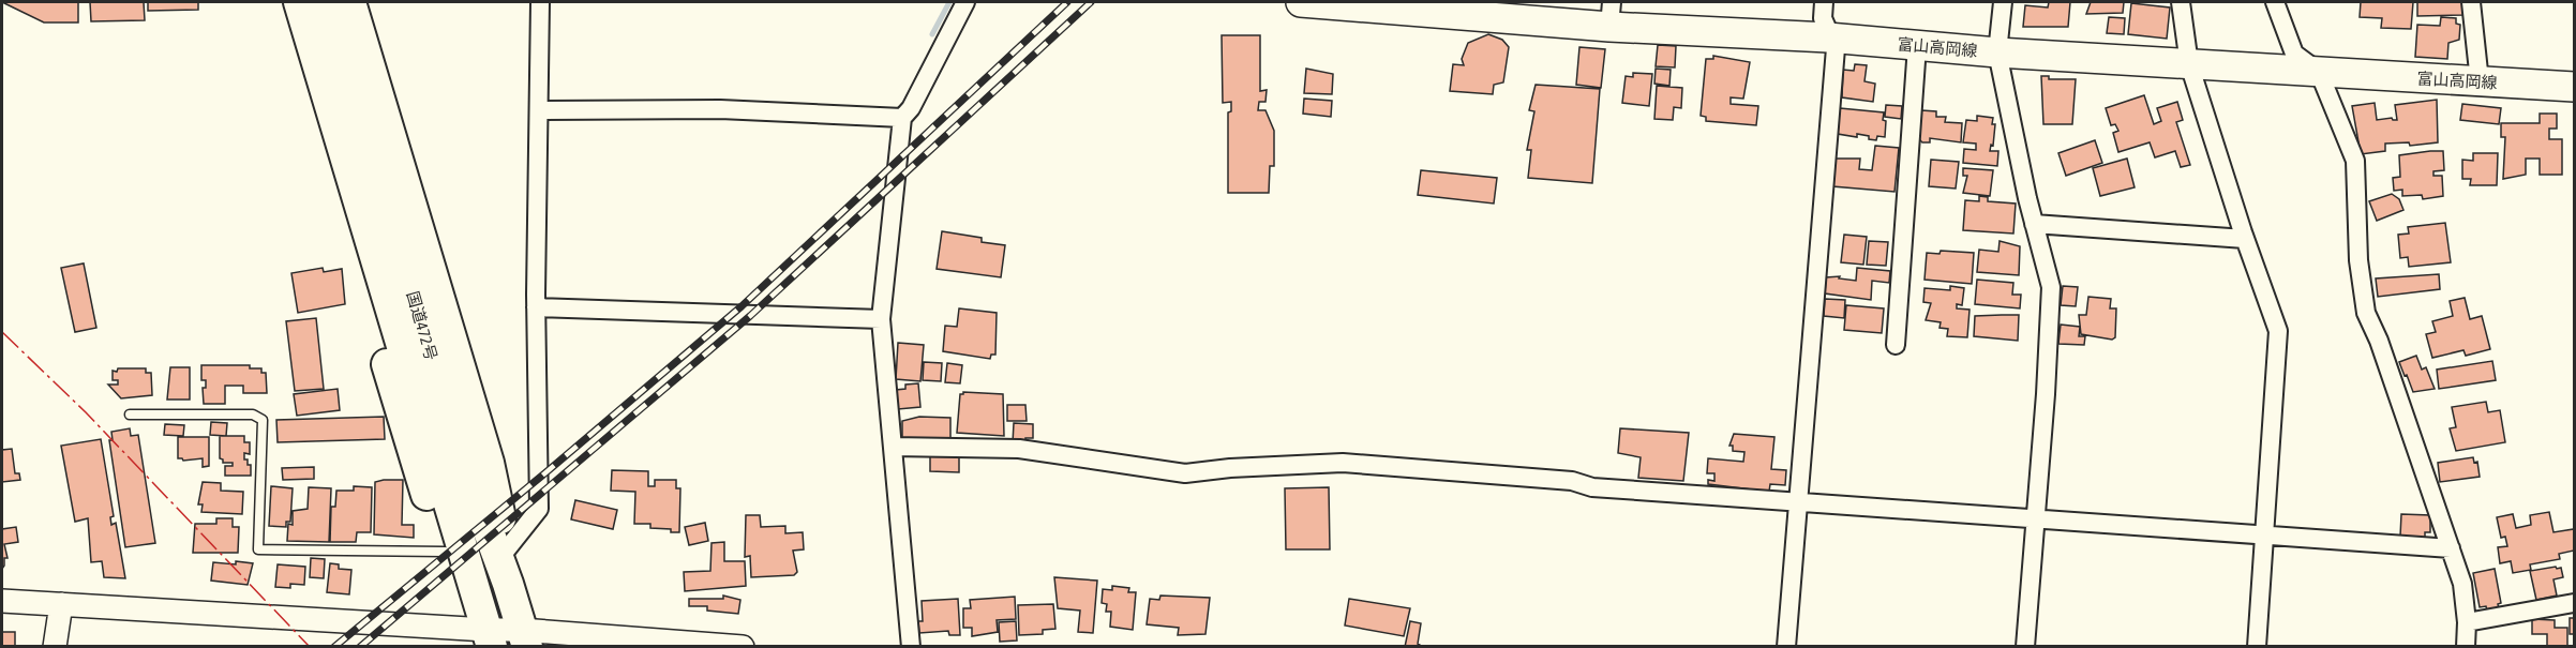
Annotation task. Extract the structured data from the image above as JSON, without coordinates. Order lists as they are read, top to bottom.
{
  "streets": {
    "highway": ["国道472号"],
    "main road": ["富山高岡線"]
  }
}
